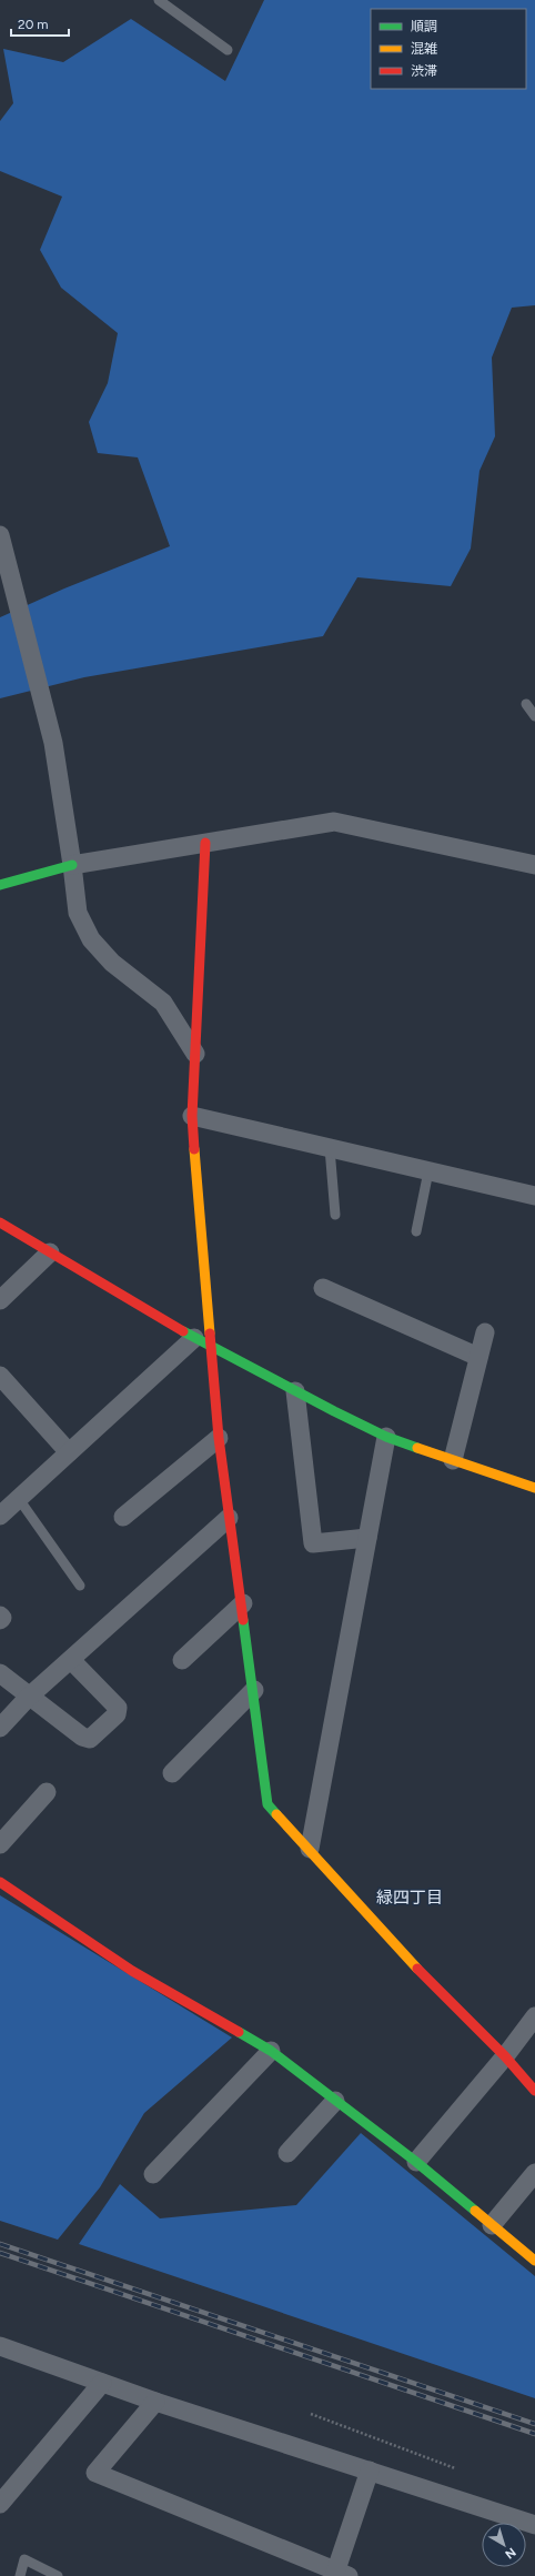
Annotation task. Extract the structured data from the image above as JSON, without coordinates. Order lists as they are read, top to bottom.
{
  "districts": ["緑四丁目"],
  "legend": ["順調", "混雑", "渋滞"],
  "scale_bar": "20 m",
  "north": "bottom right"
}
